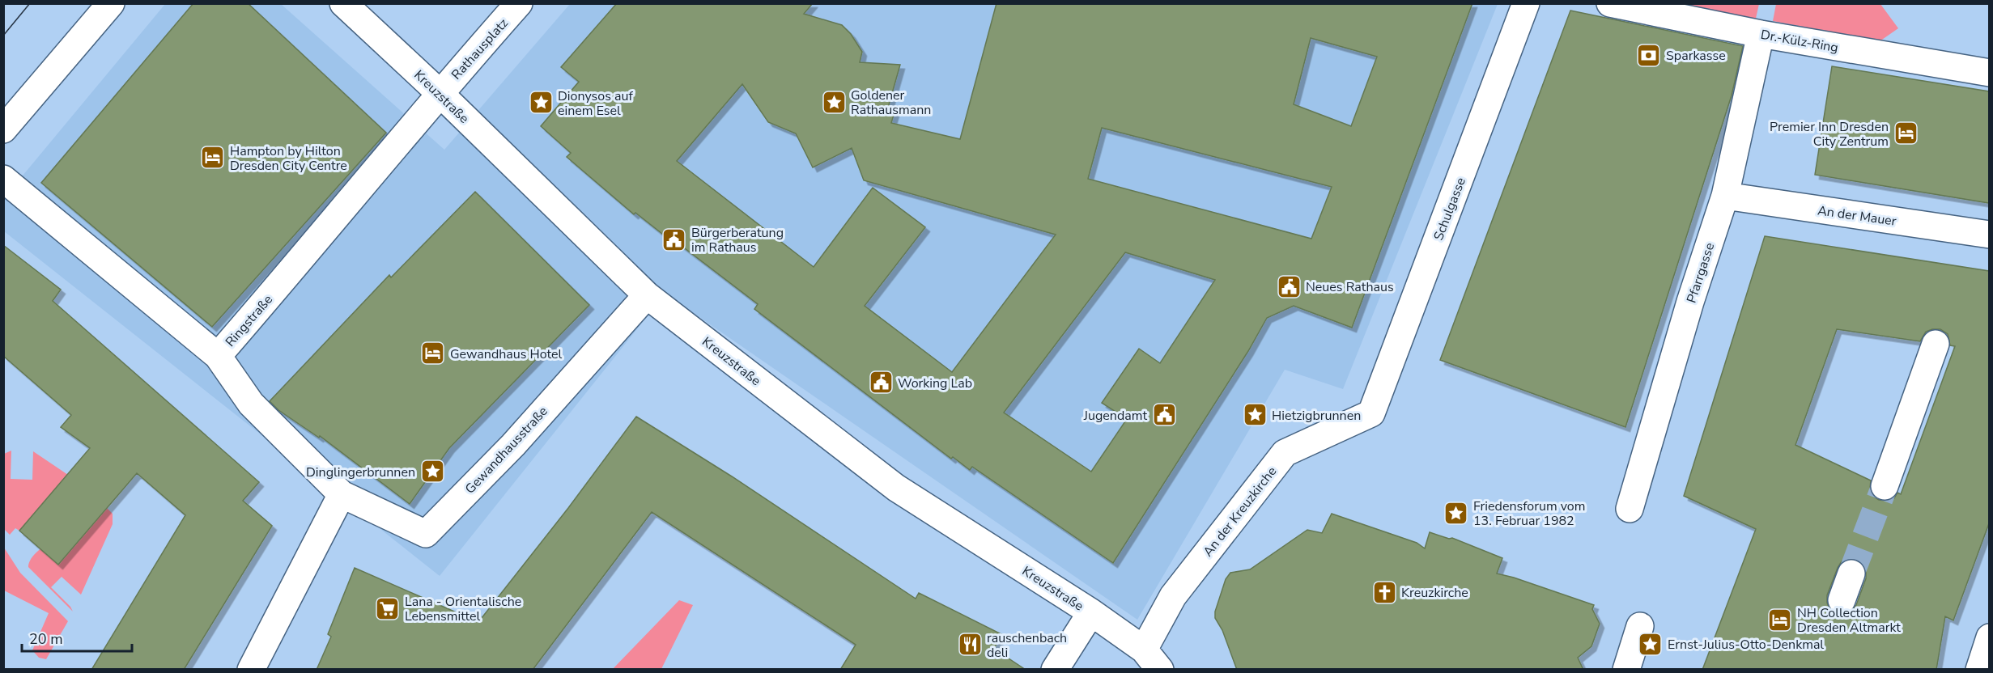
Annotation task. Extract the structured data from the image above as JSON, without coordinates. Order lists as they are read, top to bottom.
{
  "streets": {
    "street": [
      "Dr.-Külz-Ring",
      "Rathausplatz",
      "Kreuzstraße",
      "Schulgasse",
      "An der Mauer",
      "Pfarrgasse",
      "Ringstraße",
      "Gewandhausstraße",
      "An der Kreuzkirche"
    ]
  },
  "crossings": [
    ["Dr.-Külz-Ring", "Pfarrgasse"],
    ["Rathausplatz", "Kreuzstraße"],
    ["Rathausplatz", "Ringstraße"],
    ["Kreuzstraße", "Ringstraße"],
    ["Kreuzstraße", "Gewandhausstraße"],
    ["Kreuzstraße", "An der Kreuzkirche"],
    ["Schulgasse", "An der Kreuzkirche"],
    ["An der Mauer", "Pfarrgasse"],
    ["Ringstraße", "Gewandhausstraße"]
  ],
  "places": {
    "bank": ["Sparkasse"],
    "place": [
      "Goldener Rathausmann",
      "Dionysos auf einem Esel",
      "Hietzigbrunnen",
      "Dinglingerbrunnen",
      "Friedensforum vom 13. Februar 1982",
      "Ernst-Julius-Otto-Denkmal"
    ],
    "hotel": [
      "Premier Inn Dresden City Zentrum",
      "Hampton by Hilton Dresden City Centre",
      "Gewandhaus Hotel",
      "NH Collection Dresden Altmarkt"
    ],
    "public building": [
      "Bürgerberatung im Rathaus",
      "Neues Rathaus",
      "Working Lab",
      "Jugendamt"
    ],
    "church": ["Kreuzkirche"],
    "supermarket": ["Lana - Orientalische Lebensmittel"],
    "restaurant": ["rauschenbach deli"]
  },
  "scale_bar": "20 m"
}
